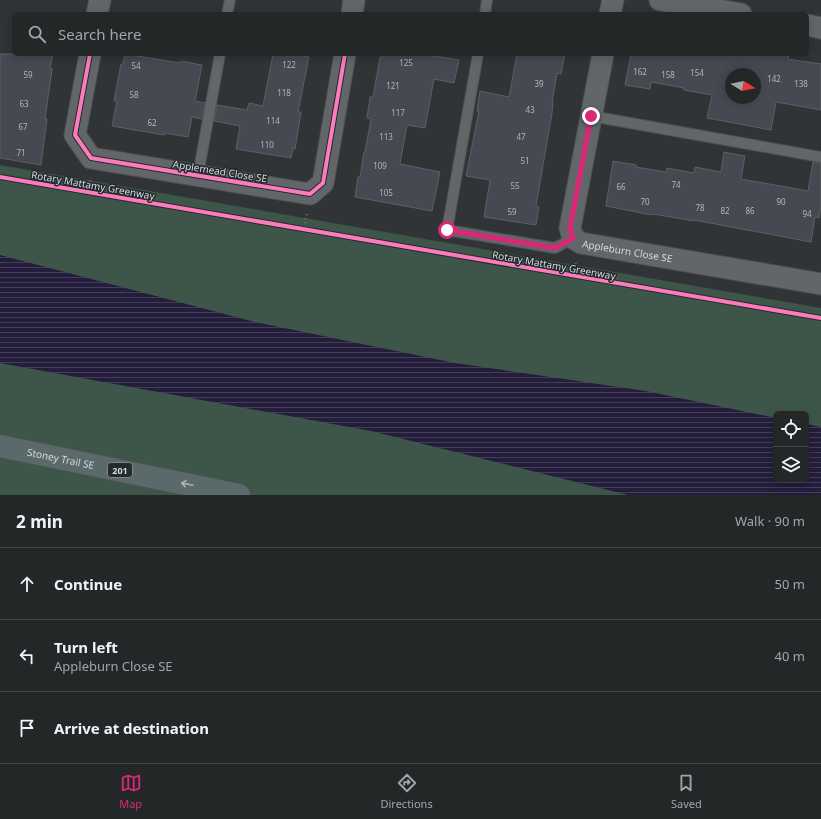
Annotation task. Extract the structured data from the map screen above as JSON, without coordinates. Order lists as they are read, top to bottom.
{
  "streets": {
    "highway": ["Stoney Trail SE", "201"],
    "street": ["Applemead Close SE", "Appleburn Close SE"],
    "cycle path": ["Rotary Mattamy Greenway"]
  },
  "one_way": ["Stoney Trail SE"],
  "house_numbers": [
    "125",
    "122",
    "54",
    "162",
    "154",
    "59",
    "158",
    "142",
    "39",
    "138",
    "121",
    "118",
    "58",
    "63",
    "43",
    "117",
    "114",
    "62",
    "67",
    "113",
    "47",
    "110",
    "71",
    "51",
    "109",
    "74",
    "55",
    "66",
    "105",
    "70",
    "90",
    "78",
    "82",
    "86",
    "59",
    "94"
  ],
  "north": "right",
  "page": {
    "search": "Search here",
    "heading": ["2 min", "Walk · 90 m"],
    "list": [
      ["Continue", "50 m"],
      ["Turn left", "Appleburn Close SE", "40 m"],
      "Arrive at destination"
    ],
    "nav": ["Map", "Directions", "Saved"]
  }
}
